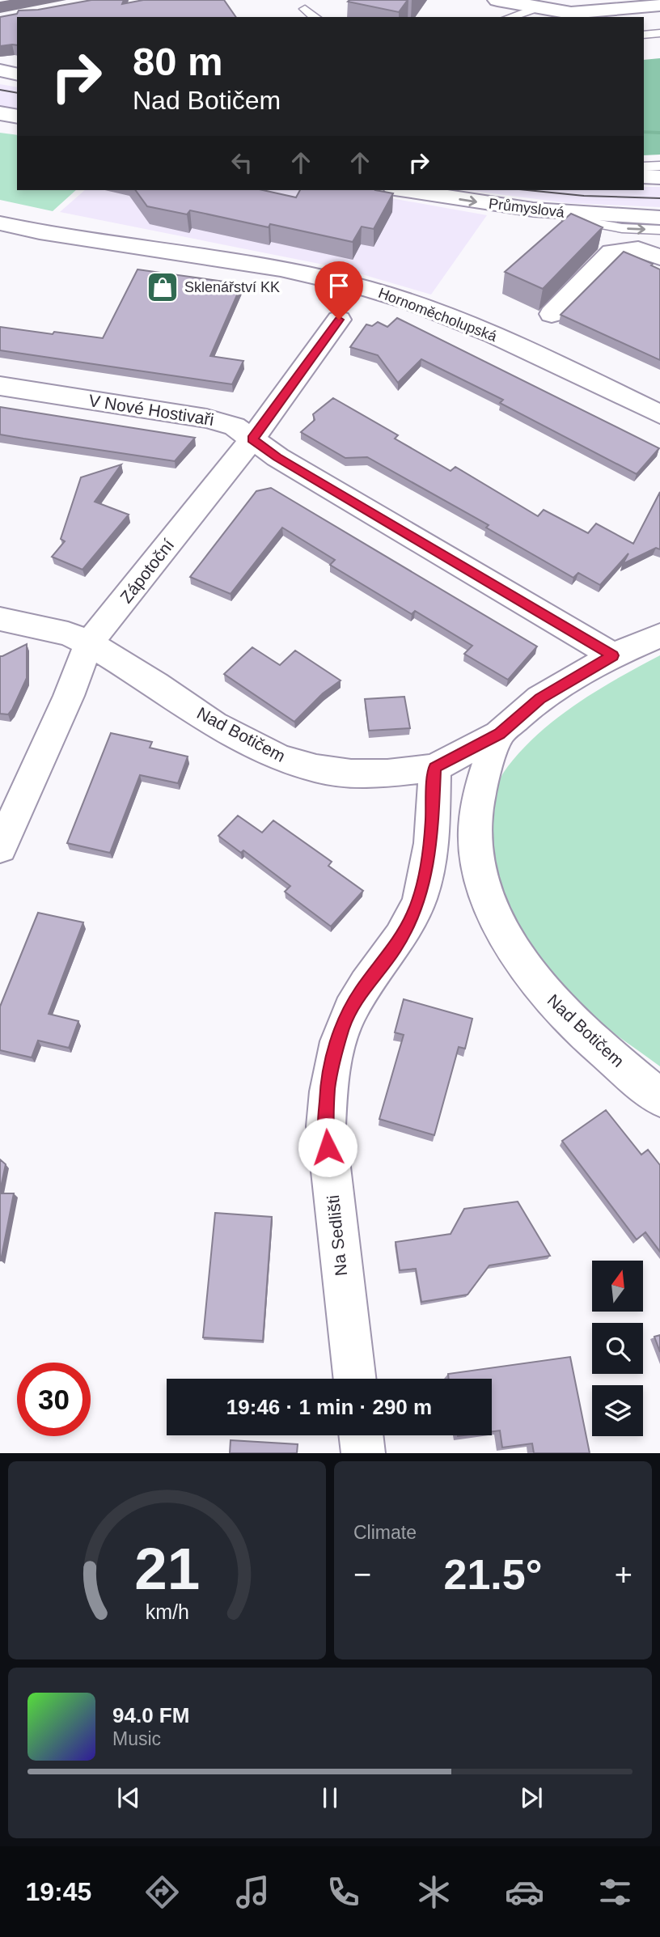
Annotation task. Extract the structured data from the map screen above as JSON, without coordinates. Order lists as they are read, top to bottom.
{
  "streets": {
    "street": [
      "Průmyslová",
      "Hornoměcholupská",
      "V Nové Hostivaři",
      "Zápotoční",
      "Nad Botičem",
      "Na Sedlišti"
    ]
  },
  "crossings": [
    ["V Nové Hostivaři", "Zápotoční"],
    ["Zápotoční", "Nad Botičem"],
    ["Nad Botičem", "Na Sedlišti"]
  ],
  "places": {
    "shop": ["Sklenářství KK"]
  },
  "north": "top",
  "page": {
    "turn": ["80 m", "Nad Botičem"],
    "limit": "30",
    "trip": "19:46 · 1 min · 290 m",
    "tile": "Climate",
    "heat": ["−", "21.5°", "+"],
    "song": ["94.0 FM", "Music"],
    "tabs": "19:45",
    "gauge": ["21", "km/h"]
  }
}
